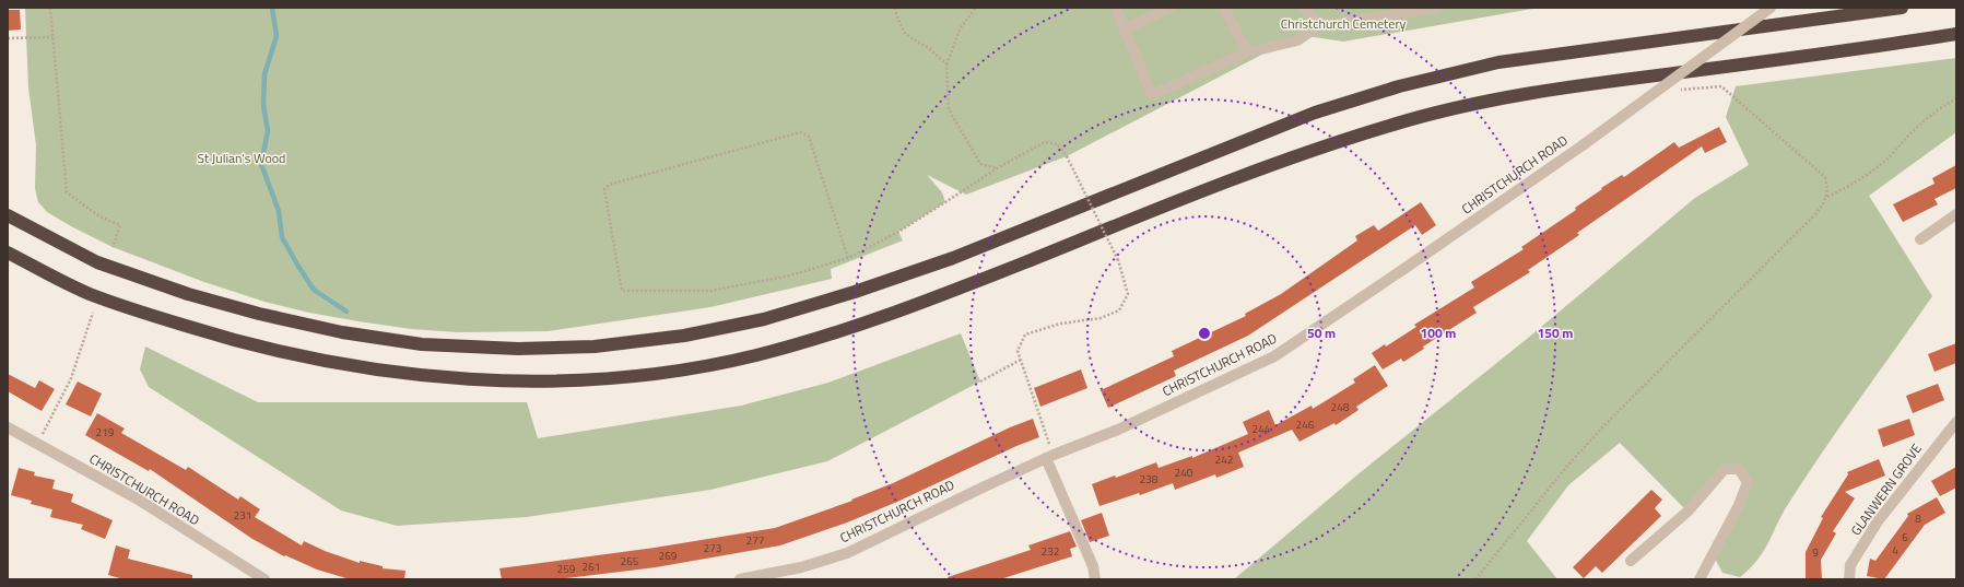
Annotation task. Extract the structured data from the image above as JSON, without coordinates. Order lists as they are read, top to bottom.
{
  "streets": {
    "street": ["CHRISTCHURCH ROAD", "GLANWERN GROVE"]
  },
  "parks": ["Christchurch Cemetery", "St Julian's Wood"],
  "house_numbers": [
    "248",
    "246",
    "244",
    "219",
    "242",
    "240",
    "238",
    "231",
    "8",
    "6",
    "277",
    "273",
    "4",
    "232",
    "9",
    "269",
    "265",
    "261",
    "259"
  ],
  "rings": ["50 m", "100 m", "150 m"]
}
